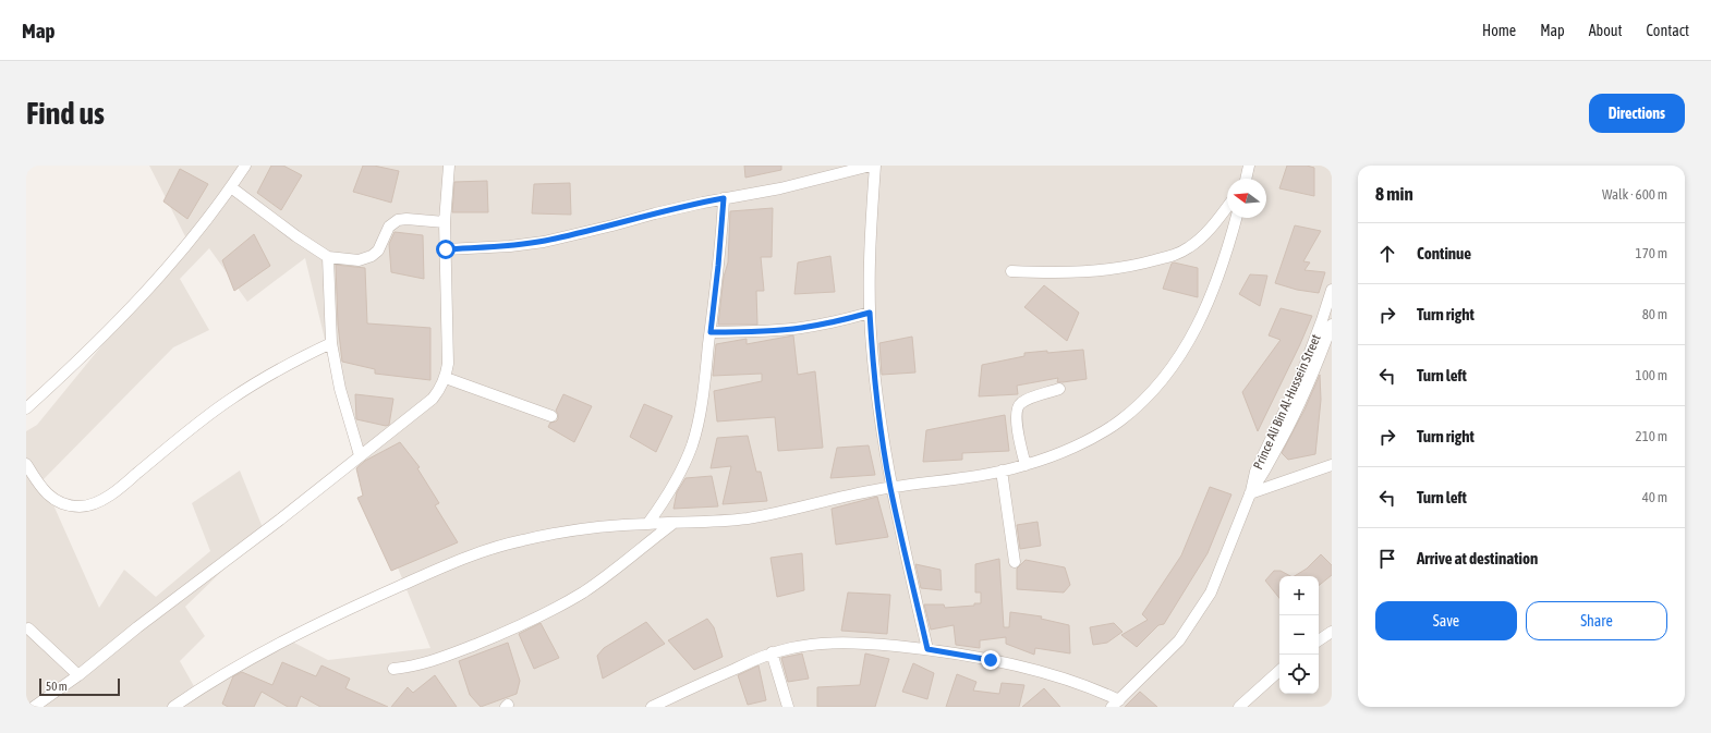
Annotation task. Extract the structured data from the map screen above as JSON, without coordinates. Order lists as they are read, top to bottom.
{
  "streets": {
    "street": ["Prince Ali Bin Al-Hussein Street"]
  },
  "scale_bar": "50 m",
  "north": "left",
  "page": {
    "header": "Map",
    "nav": [
      "Home",
      "Map",
      "About",
      "Contact"
    ],
    "buttons": [
      "Directions",
      ["Save", "Share"]
    ],
    "title": "Find us",
    "heading": ["8 min", "Walk · 600 m"],
    "list": [
      ["Continue", "170 m"],
      ["Turn right", "80 m"],
      ["Turn left", "100 m"],
      ["Turn right", "210 m"],
      ["Turn left", "40 m"],
      "Arrive at destination"
    ],
    "map_buttons": ["+", "−"],
    "scale": "50 m"
  }
}
